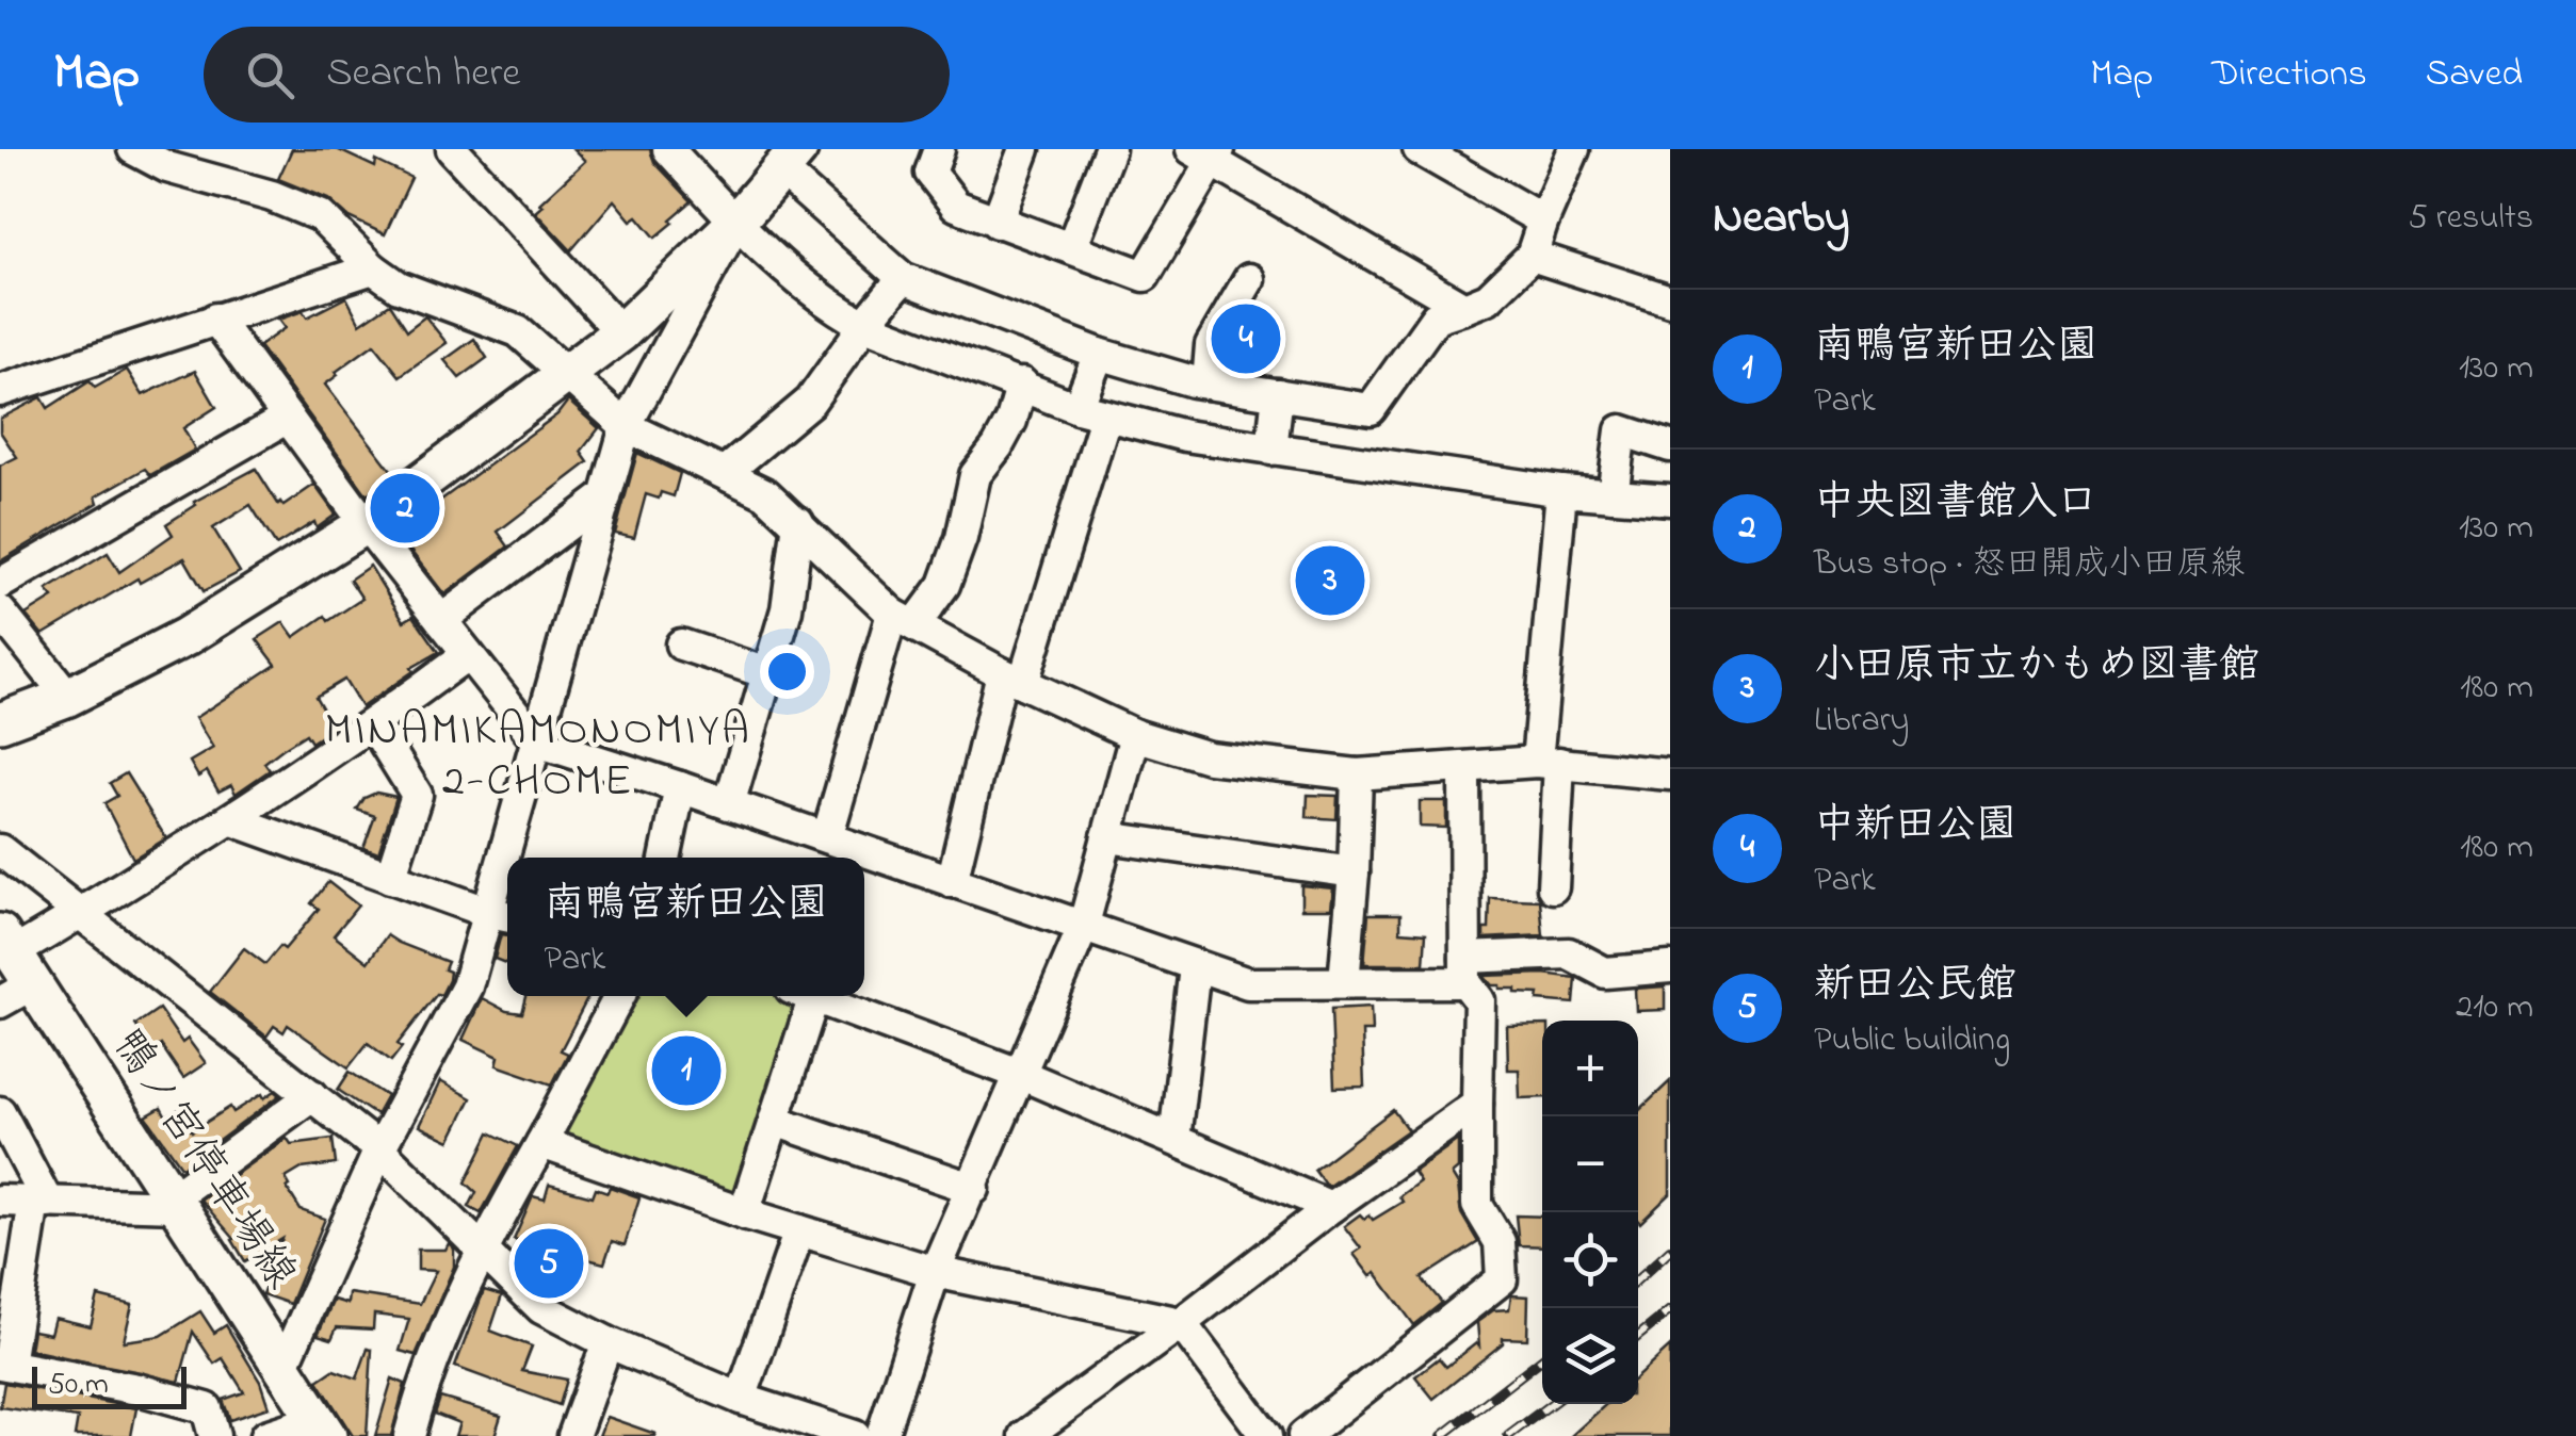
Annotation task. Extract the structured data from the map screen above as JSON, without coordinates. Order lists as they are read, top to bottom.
{
  "streets": {
    "main road": ["鴨ノ宮停車場線"]
  },
  "districts": ["MINAMIKAMONOMIYA 2-CHOME"],
  "scale_bar": "50 m",
  "page": {
    "header": "Map",
    "search": "Search here",
    "nav": ["Map", "Directions", "Saved"],
    "heading": ["Nearby", "5 results"],
    "list": [
      {
        "mark": "1",
        "name": "南鴨宮新田公園",
        "note": "Park",
        "value": "130 m"
      },
      {
        "mark": "2",
        "name": "中央図書館入口",
        "note": "Bus stop · 怒田開成小田原線",
        "value": "130 m"
      },
      {
        "mark": "3",
        "name": "小田原市立かもめ図書館",
        "note": "Library",
        "value": "180 m"
      },
      {
        "mark": "4",
        "name": "中新田公園",
        "note": "Park",
        "value": "180 m"
      },
      {
        "mark": "5",
        "name": "新田公民館",
        "note": "Public building",
        "value": "210 m"
      }
    ],
    "pins": [
      "4",
      "2",
      "3",
      "1",
      "5"
    ],
    "popup": ["南鴨宮新田公園", "Park"],
    "map_buttons": ["+", "−"],
    "scale": "50 m"
  }
}
